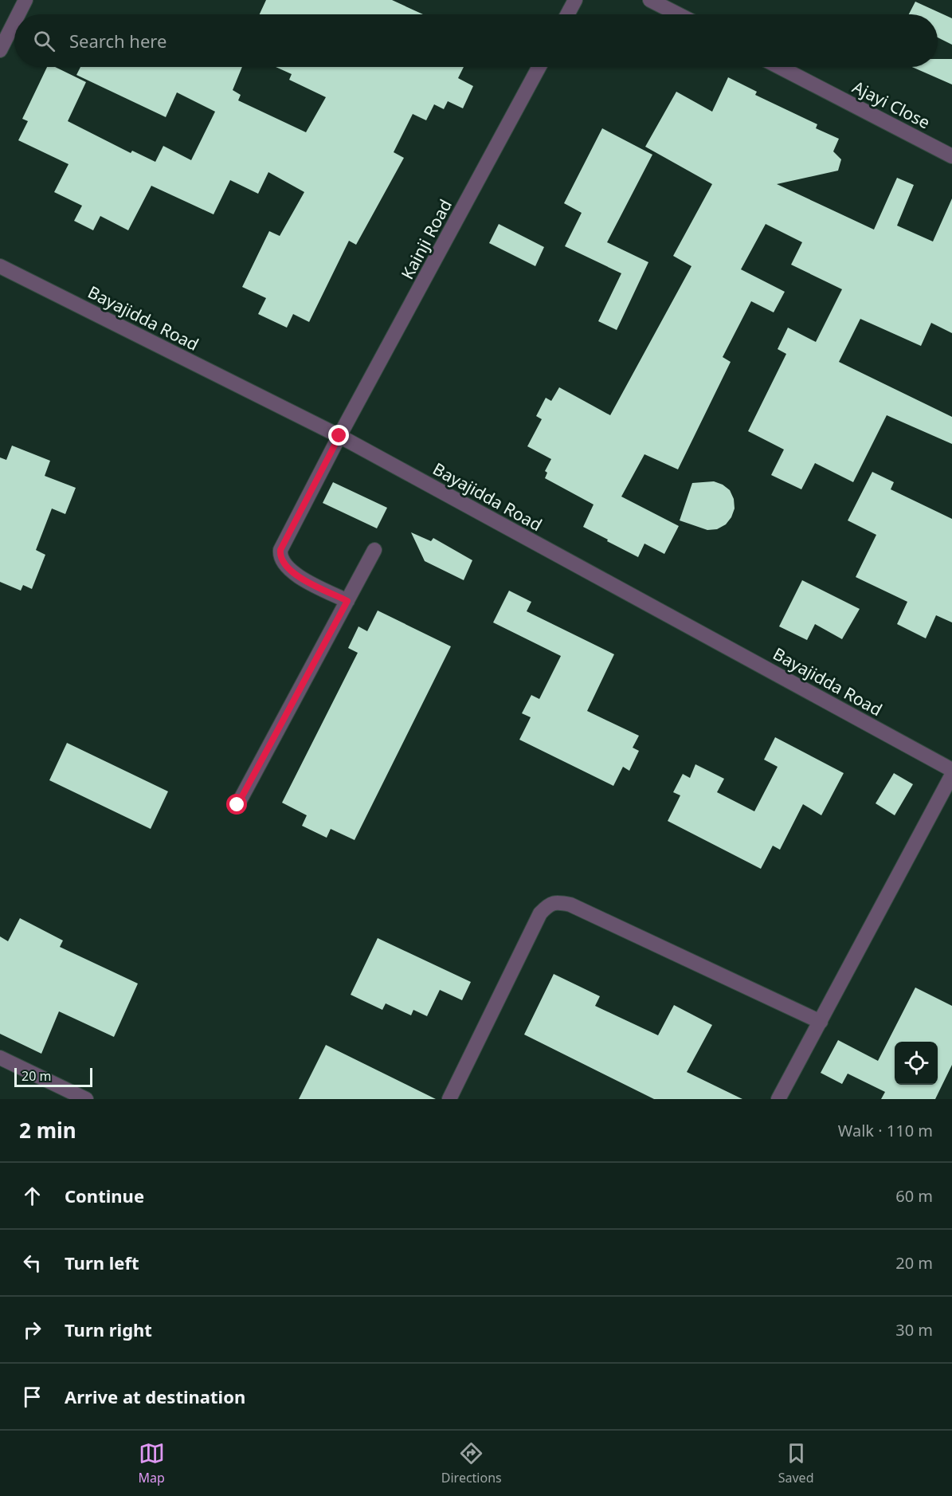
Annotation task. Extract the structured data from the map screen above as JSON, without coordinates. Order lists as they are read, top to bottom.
{
  "streets": {
    "street": ["Ajayi Close", "Kainji Road", "Bayajidda Road"]
  },
  "crossings": [
    ["Kainji Road", "Bayajidda Road"]
  ],
  "scale_bar": "20 m",
  "page": {
    "search": "Search here",
    "scale": "20 m",
    "heading": ["2 min", "Walk · 110 m"],
    "list": [
      ["Continue", "60 m"],
      ["Turn left", "20 m"],
      ["Turn right", "30 m"],
      "Arrive at destination"
    ],
    "nav": ["Map", "Directions", "Saved"]
  }
}
